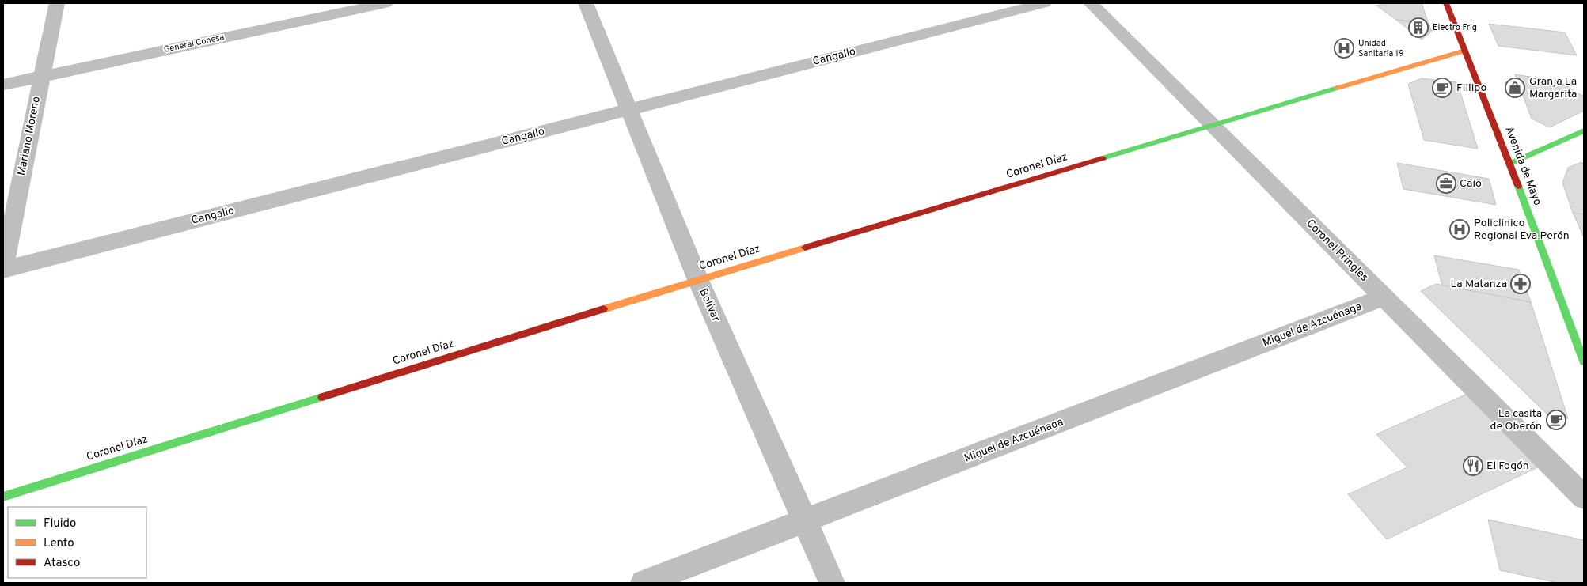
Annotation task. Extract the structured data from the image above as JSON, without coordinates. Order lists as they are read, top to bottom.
{
  "streets": {
    "street": [
      "General Conesa",
      "Cangallo",
      "Mariano Moreno",
      "Coronel Díaz",
      "Avenida de Mayo",
      "Coronel Pringles",
      "Bolívar",
      "Miguel de Azcuénaga"
    ]
  },
  "crossings": [
    ["General Conesa", "Mariano Moreno"],
    ["Cangallo", "Mariano Moreno"],
    ["Cangallo", "Bolívar"],
    ["Coronel Díaz", "Avenida de Mayo"],
    ["Coronel Díaz", "Coronel Pringles"],
    ["Coronel Díaz", "Bolívar"],
    ["Coronel Pringles", "Miguel de Azcuénaga"],
    ["Bolívar", "Miguel de Azcuénaga"]
  ],
  "places": {
    "building": ["Electro Frig"],
    "hospital": ["Unidad Sanitaria 19", "Policlinico Regional Eva Perón"],
    "cafe": ["Fillipo", "La casita de Oberón"],
    "shop": ["Granja La Margarita"],
    "office": ["Caio"],
    "pharmacy": ["La Matanza"],
    "restaurant": ["El Fogón"]
  },
  "legend": ["Fluido", "Lento", "Atasco"]
}
